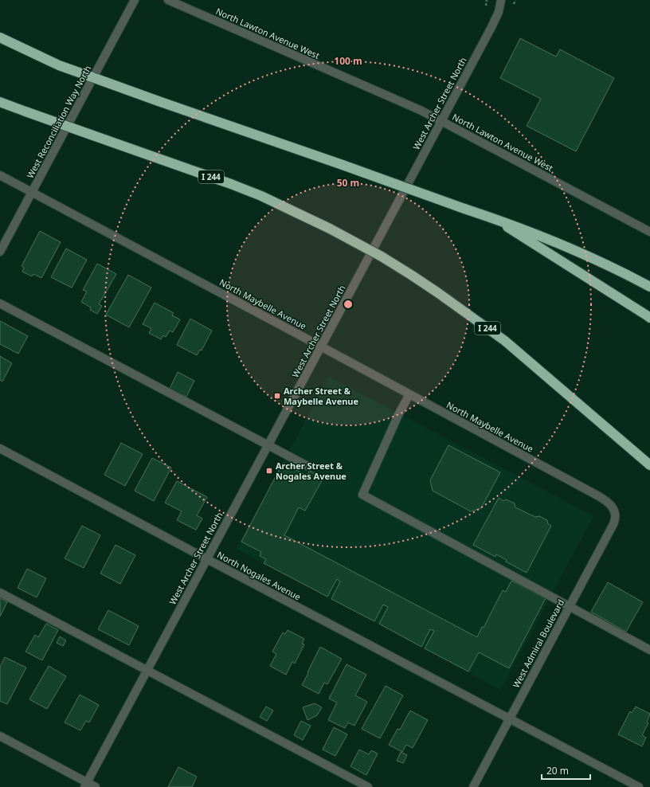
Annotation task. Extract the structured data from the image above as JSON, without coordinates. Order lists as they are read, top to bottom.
{
  "streets": {
    "highway": ["I 244"],
    "street": [
      "North Lawton Avenue West",
      "West Archer Street North",
      "West Reconciliation Way North",
      "North Maybelle Avenue",
      "North Nogales Avenue",
      "West Admiral Boulevard"
    ]
  },
  "crossings": [
    ["North Lawton Avenue West", "West Archer Street North"],
    ["West Archer Street North", "North Maybelle Avenue"],
    ["West Archer Street North", "North Nogales Avenue"],
    ["West Reconciliation Way North", "North Maybelle Avenue"],
    ["North Maybelle Avenue", "West Admiral Boulevard"],
    ["North Nogales Avenue", "West Admiral Boulevard"]
  ],
  "places": {
    "transit": ["Archer Street & Maybelle Avenue", "Archer Street & Nogales Avenue"]
  },
  "scale_bar": "20 m",
  "rings": ["100 m", "50 m"]
}
